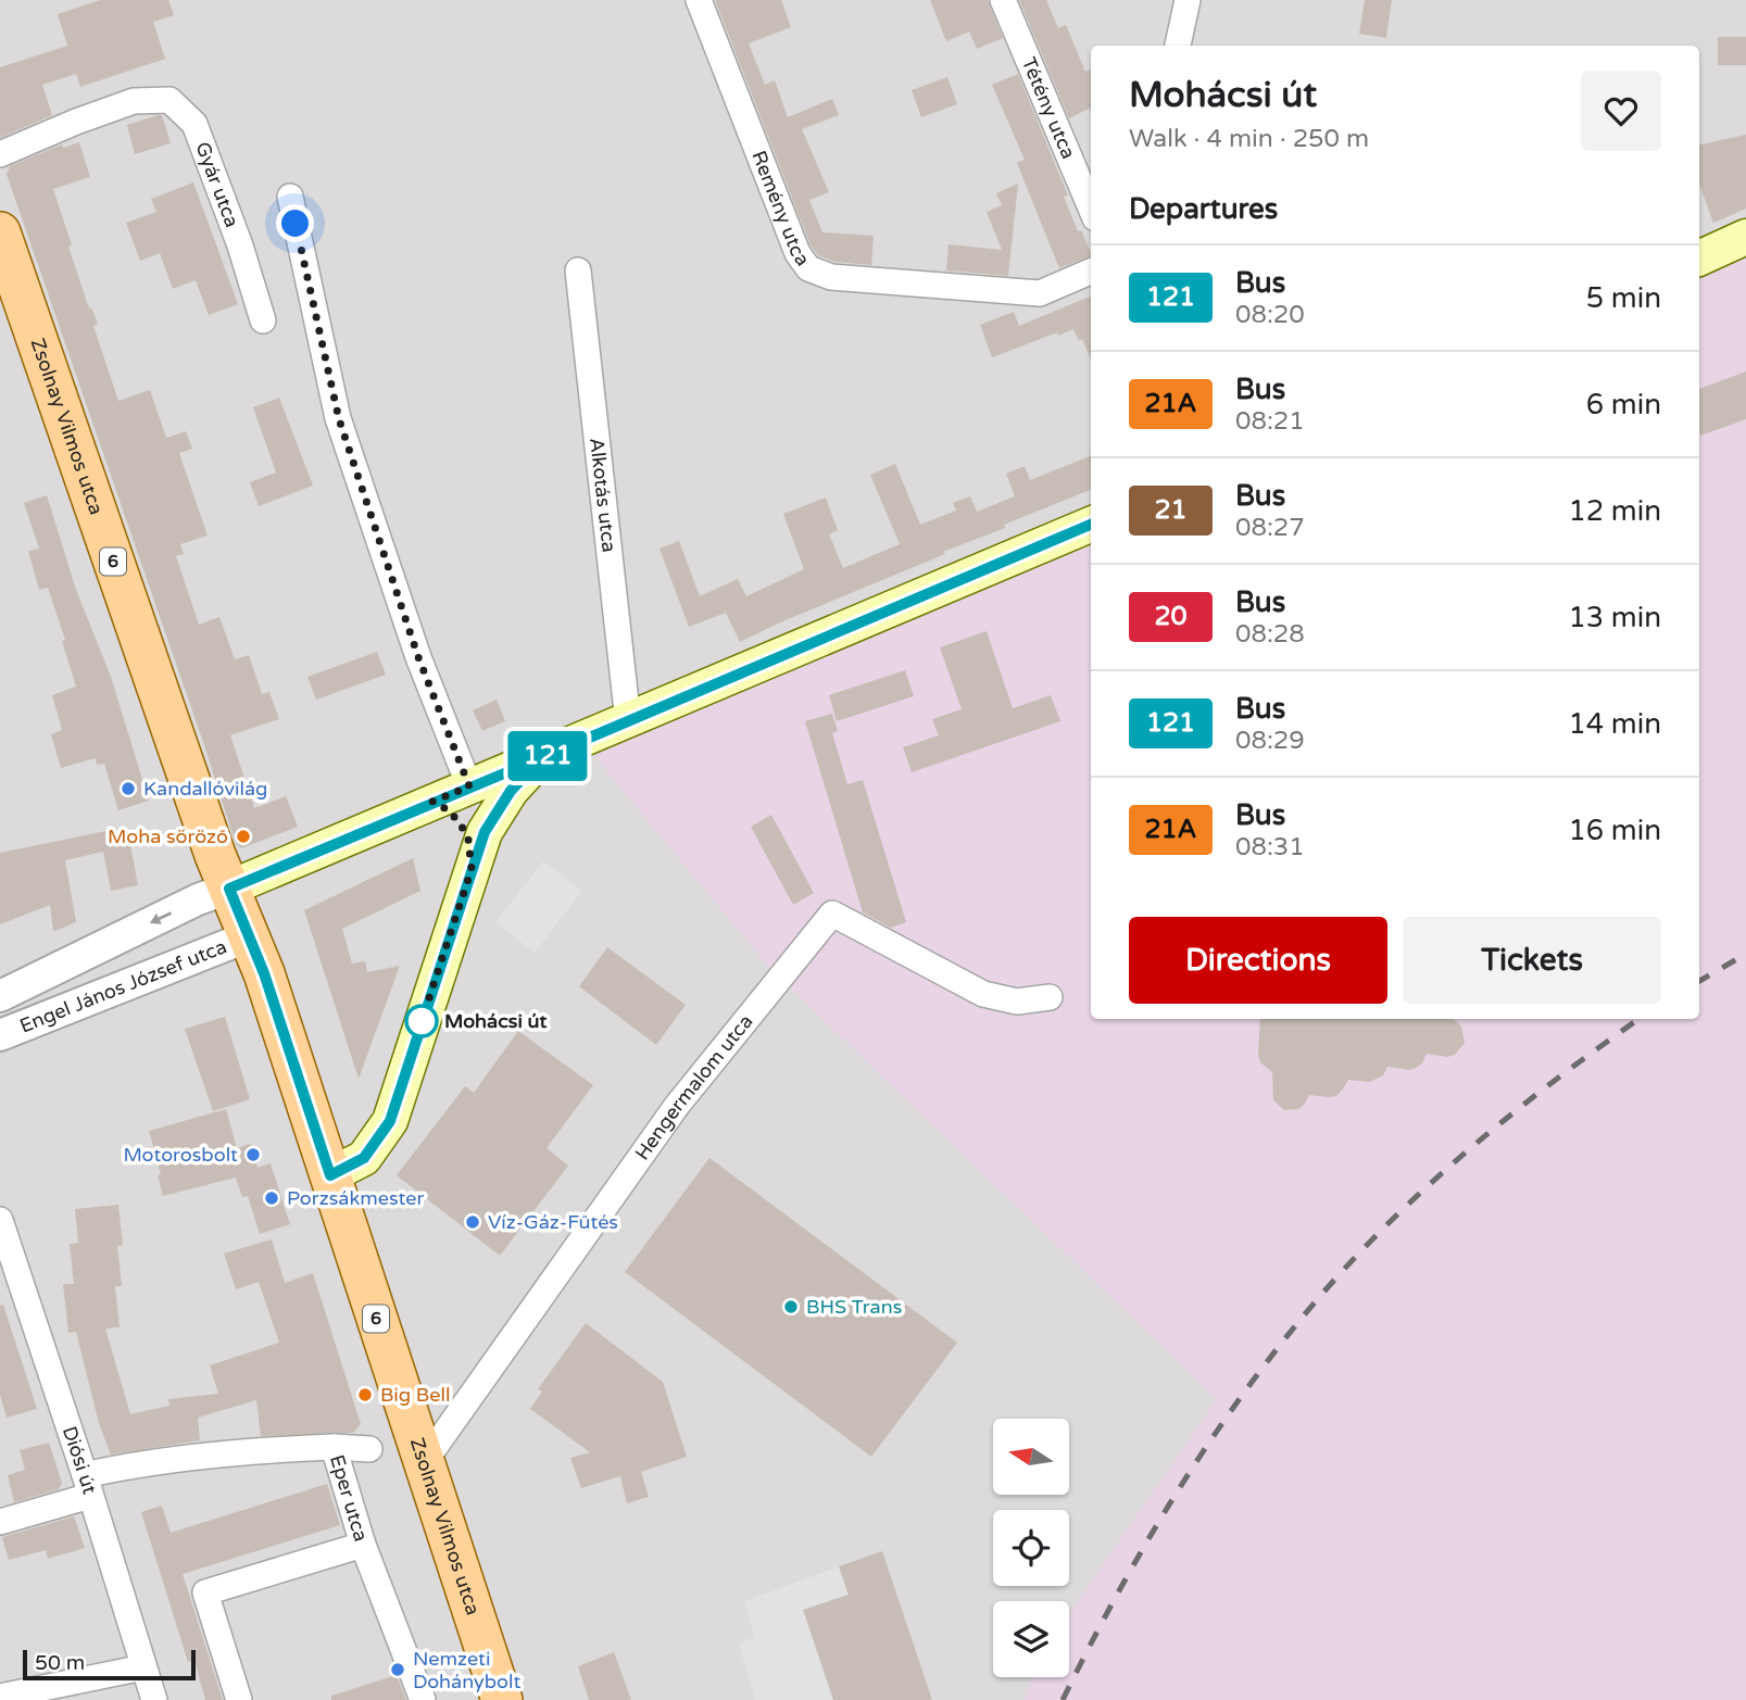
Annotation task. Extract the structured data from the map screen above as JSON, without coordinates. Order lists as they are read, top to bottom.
{
  "streets": {
    "main road": ["Zsolnay Vilmos utca", "6"],
    "street": [
      "Tétény utca",
      "Gyár utca",
      "Remény utca",
      "Alkotás utca",
      "Engel János József utca",
      "Hengermalom utca",
      "Diósi út",
      "Eper utca"
    ]
  },
  "crossings": [
    ["Zsolnay Vilmos utca", "Engel János József utca"],
    ["Zsolnay Vilmos utca", "Hengermalom utca"],
    ["Diósi út", "Eper utca"]
  ],
  "places": [
    "Kandallóvilág",
    "Moha söröző",
    "Mohácsi út",
    "Motorosbolt",
    "Porzsákmester",
    "Víz-Gáz-Fűtés",
    "BHS Trans",
    "Big Bell",
    "Nemzeti Dohánybolt"
  ],
  "lines": ["bus line 121"],
  "scale_bar": "50 m",
  "north": "left",
  "page": {
    "on_map": "121",
    "heading": [
      ["Mohácsi út", "Walk · 4 min · 250 m"],
      "Departures"
    ],
    "list": [
      {
        "mark": "121",
        "name": "Bus",
        "note": "08:20",
        "value": "5 min"
      },
      {
        "mark": "21A",
        "name": "Bus",
        "note": "08:21",
        "value": "6 min"
      },
      {
        "mark": "21",
        "name": "Bus",
        "note": "08:27",
        "value": "12 min"
      },
      {
        "mark": "20",
        "name": "Bus",
        "note": "08:28",
        "value": "13 min"
      },
      {
        "mark": "121",
        "name": "Bus",
        "note": "08:29",
        "value": "14 min"
      },
      {
        "mark": "21A",
        "name": "Bus",
        "note": "08:31",
        "value": "16 min"
      }
    ],
    "buttons": ["Directions", "Tickets"],
    "scale": "50 m"
  }
}
